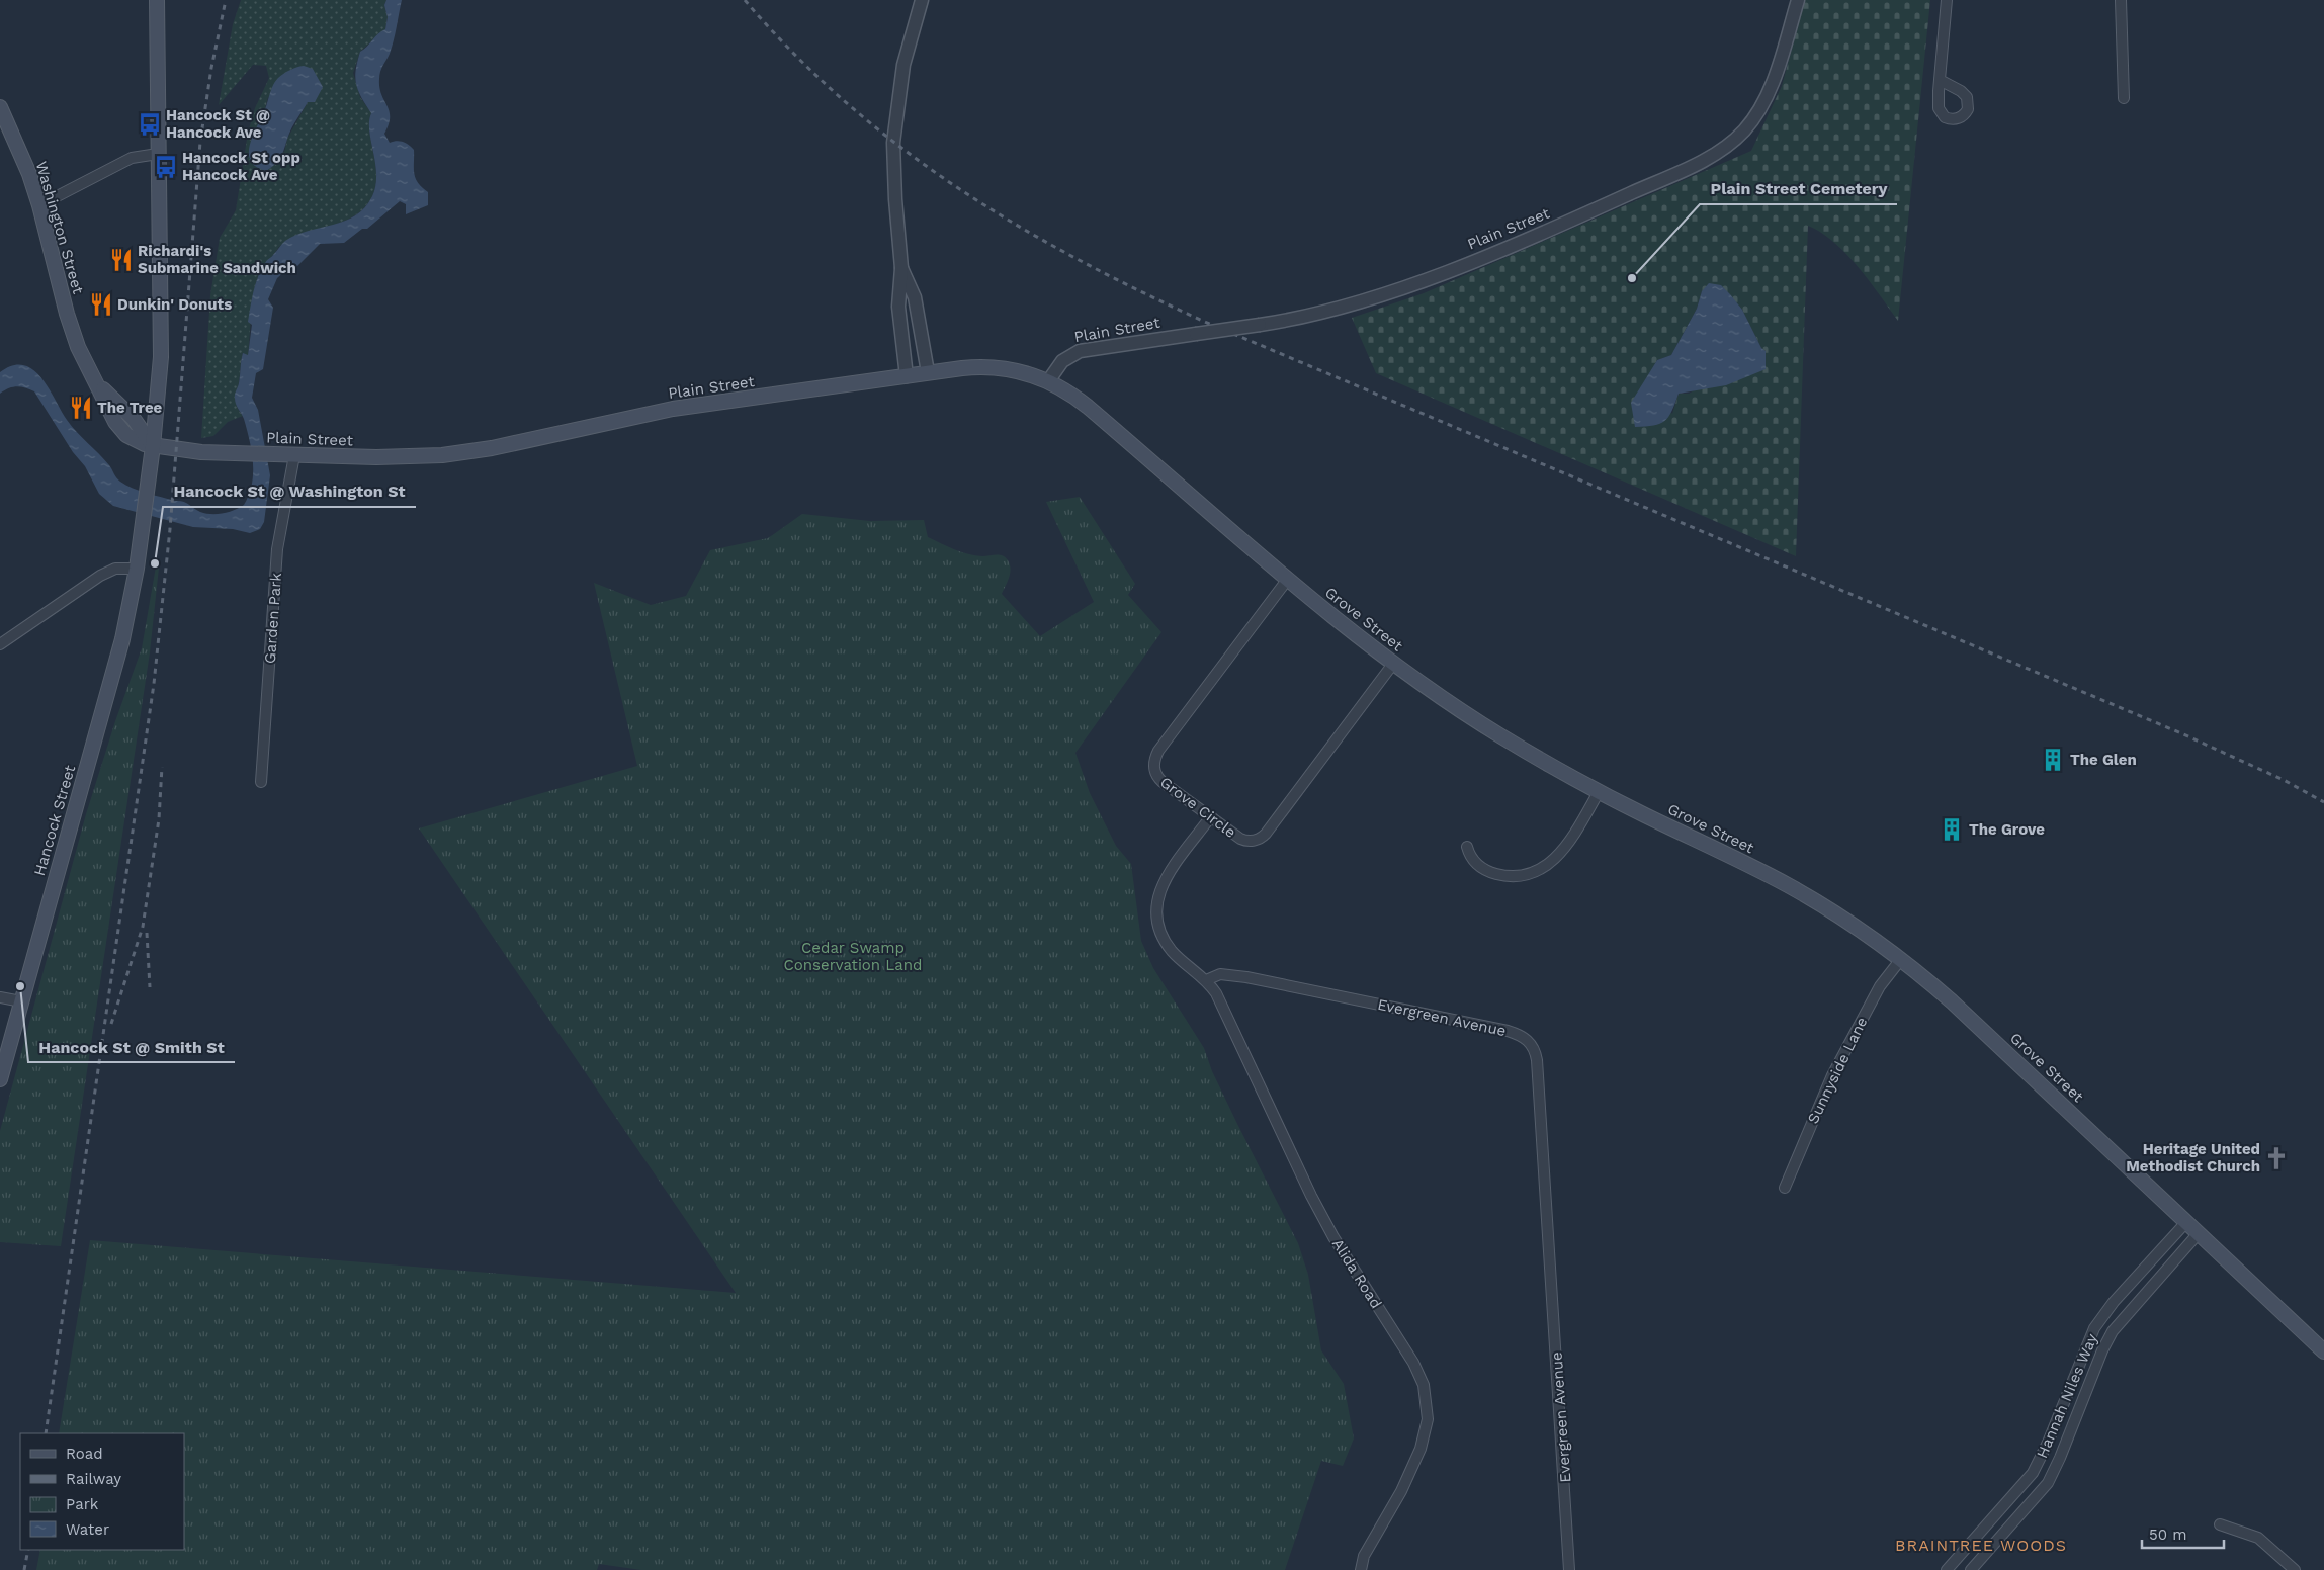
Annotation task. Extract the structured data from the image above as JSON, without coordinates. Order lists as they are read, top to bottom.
{
  "streets": {
    "main road": [
      "Washington Street",
      "Plain Street",
      "Grove Street",
      "Hancock Street"
    ],
    "street": [
      "Garden Park",
      "Grove Circle",
      "Evergreen Avenue",
      "Sunnyside Lane",
      "Alida Road",
      "Hannah Niles Way"
    ]
  },
  "crossings": [
    ["Washington Street", "Plain Street"],
    ["Plain Street", "Garden Park"],
    ["Plain Street", "Grove Street"],
    ["Grove Street", "Grove Circle"],
    ["Grove Street", "Sunnyside Lane"],
    ["Grove Street", "Hannah Niles Way"],
    ["Evergreen Avenue", "Alida Road"]
  ],
  "districts": ["BRAINTREE WOODS"],
  "parks": ["Cedar Swamp Conservation Land"],
  "places": {
    "bus stop": ["Hancock St @ Hancock Ave", "Hancock St opp Hancock Ave"],
    "restaurant": ["Richardi's Submarine Sandwich", "Dunkin' Donuts", "The Tree"],
    "other": ["Plain Street Cemetery", "Hancock St @ Washington St", "Hancock St @ Smith St"],
    "building": ["The Glen", "The Grove"],
    "church": ["Heritage United Methodist Church"]
  },
  "legend": [
    "Road",
    "Railway",
    "Park",
    "Water"
  ],
  "scale_bar": "50 m"
}
